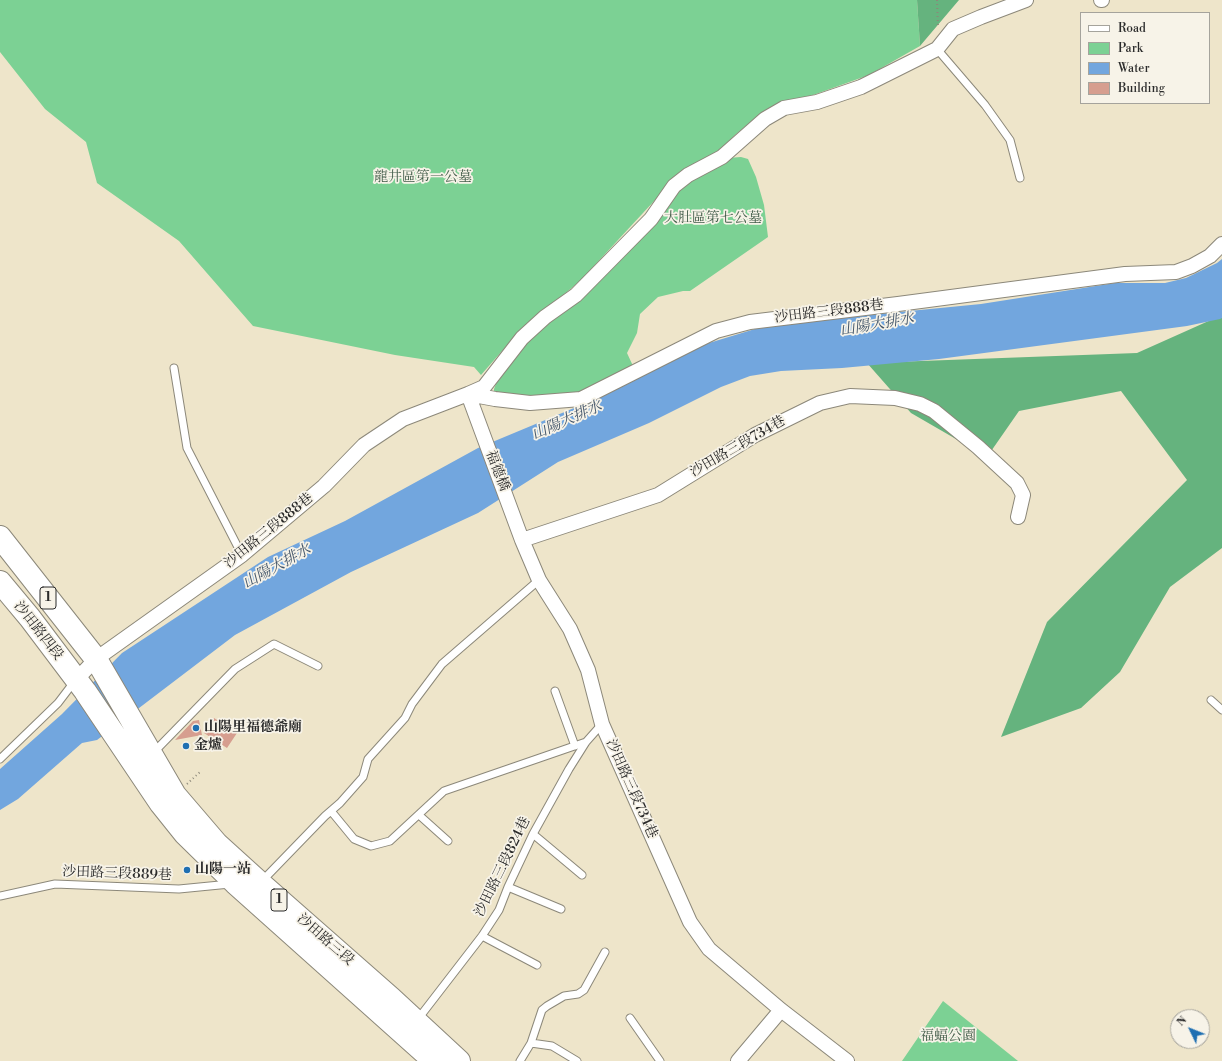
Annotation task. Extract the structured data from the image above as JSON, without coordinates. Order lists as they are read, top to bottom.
{
  "streets": {
    "main road": ["1", "沙田路四段", "沙田路三段"],
    "street": ["沙田路三段888巷", "沙田路三段734巷", "福德橋"],
    "lane": ["沙田路三段824巷", "沙田路三段889巷"]
  },
  "crossings": [
    ["沙田路三段888巷", "福德橋"],
    ["沙田路三段888巷", "沙田路四段"],
    ["沙田路三段888巷", "沙田路三段"],
    ["沙田路三段734巷", "福德橋"],
    ["沙田路三段734巷", "沙田路三段824巷"],
    ["沙田路四段", "沙田路三段"],
    ["沙田路三段824巷", "沙田路三段"],
    ["沙田路三段889巷", "沙田路三段"]
  ],
  "water": ["山陽大排水"],
  "parks": ["龍井區第一公墓", "大肚區第七公墓", "福蝠公園"],
  "places": ["山陽里福德爺廟", "金爐", "山陽一站"],
  "legend": [
    "Road",
    "Park",
    "Water",
    "Building"
  ],
  "north": "top left"
}
